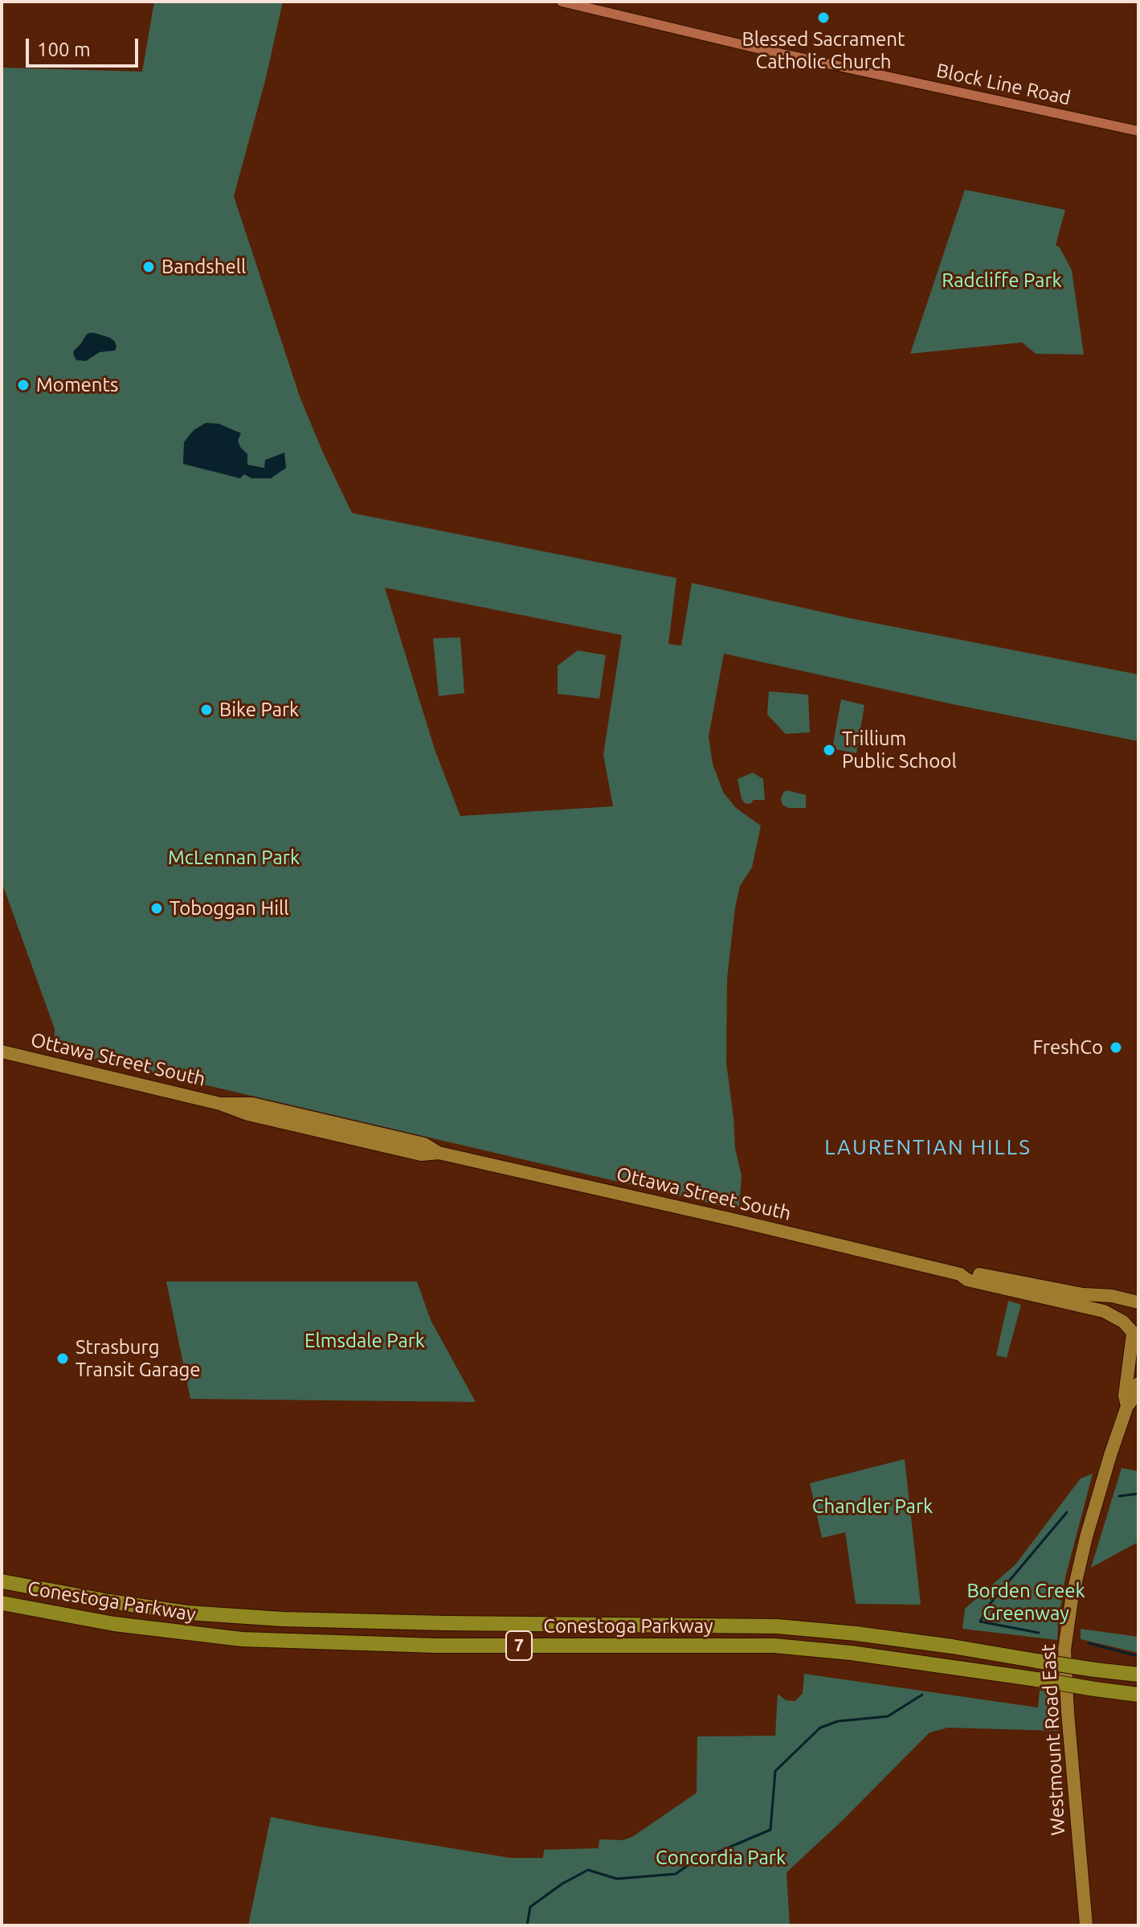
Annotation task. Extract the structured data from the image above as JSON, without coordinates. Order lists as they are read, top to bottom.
{
  "streets": {
    "highway": ["Conestoga Parkway", "7"],
    "main road": ["Ottawa Street South", "Westmount Road East"],
    "street": ["Block Line Road"]
  },
  "districts": ["LAURENTIAN HILLS"],
  "parks": [
    "Radcliffe Park",
    "McLennan Park",
    "Elmsdale Park",
    "Chandler Park",
    "Borden Creek Greenway",
    "Concordia Park"
  ],
  "places": [
    "Blessed Sacrament Catholic Church",
    "Bandshell",
    "Moments",
    "Bike Park",
    "Trillium Public School",
    "Toboggan Hill",
    "FreshCo",
    "Strasburg Transit Garage"
  ],
  "scale_bar": "100 m"
}
